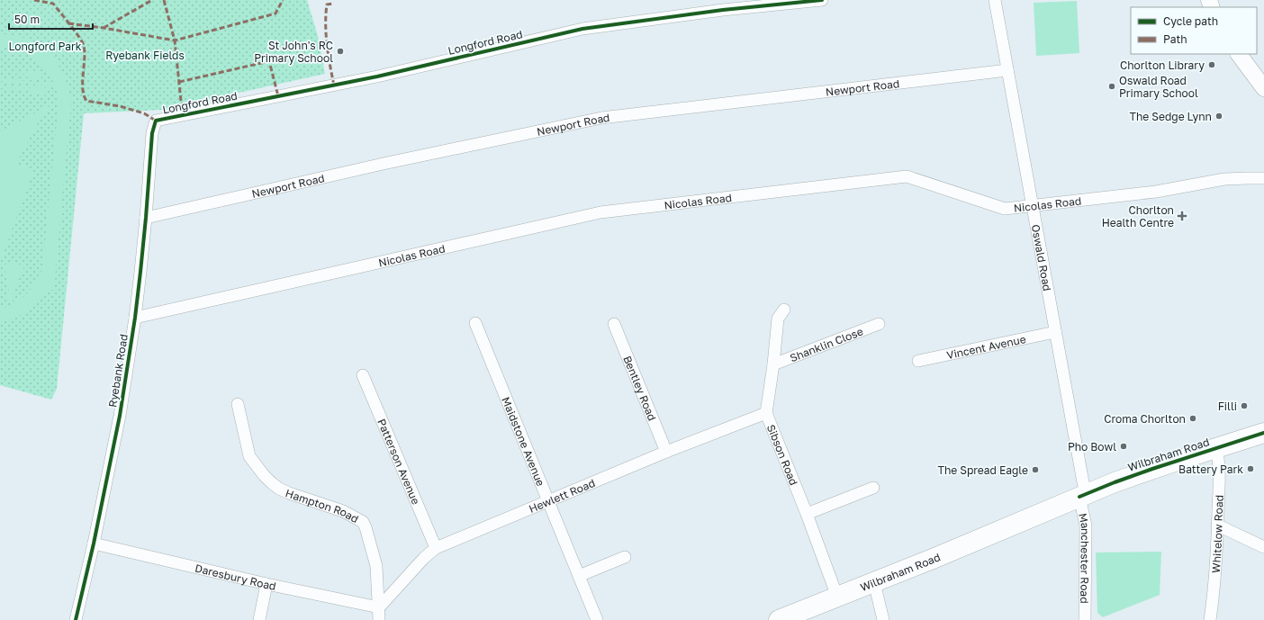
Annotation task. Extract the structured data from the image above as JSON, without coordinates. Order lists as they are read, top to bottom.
{
  "streets": {
    "highway": ["Wilbraham Road"],
    "street": [
      "Longford Road",
      "Newport Road",
      "Nicolas Road",
      "Oswald Road",
      "Shanklin Close",
      "Vincent Avenue",
      "Ryebank Road",
      "Bentley Road",
      "Maidstone Avenue",
      "Sibson Road",
      "Patterson Avenue",
      "Hewlett Road",
      "Hampton Road",
      "Whitelow Road",
      "Manchester Road",
      "Daresbury Road"
    ]
  },
  "crossings": [
    ["Longford Road", "Ryebank Road"],
    ["Newport Road", "Oswald Road"],
    ["Newport Road", "Ryebank Road"],
    ["Nicolas Road", "Oswald Road"],
    ["Nicolas Road", "Ryebank Road"],
    ["Oswald Road", "Vincent Avenue"],
    ["Oswald Road", "Wilbraham Road"],
    ["Oswald Road", "Manchester Road"],
    ["Shanklin Close", "Sibson Road"],
    ["Ryebank Road", "Daresbury Road"],
    ["Bentley Road", "Hewlett Road"],
    ["Maidstone Avenue", "Hewlett Road"],
    ["Wilbraham Road", "Sibson Road"],
    ["Wilbraham Road", "Whitelow Road"],
    ["Wilbraham Road", "Manchester Road"],
    ["Sibson Road", "Hewlett Road"],
    ["Patterson Avenue", "Hewlett Road"],
    ["Hewlett Road", "Hampton Road"],
    ["Hewlett Road", "Daresbury Road"],
    ["Hampton Road", "Daresbury Road"]
  ],
  "parks": ["Longford Park", "Ryebank Fields"],
  "places": {
    "other": [
      "St John's RC Primary School",
      "Chorlton Library",
      "Oswald Road Primary School",
      "The Sedge Lynn",
      "Filli",
      "Croma Chorlton",
      "Pho Bowl",
      "Battery Park",
      "The Spread Eagle"
    ],
    "health": ["Chorlton Health Centre"]
  },
  "legend": ["Cycle path", "Path"],
  "scale_bar": "50 m"
}
